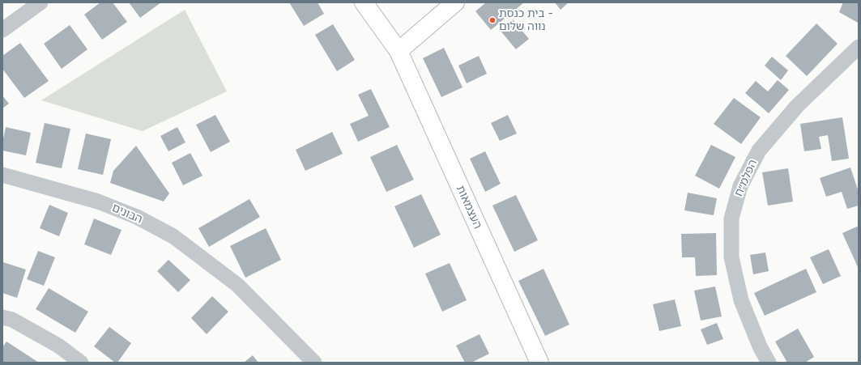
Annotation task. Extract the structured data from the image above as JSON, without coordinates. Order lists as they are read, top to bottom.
{
  "streets": {
    "street": ["הפלמ״ח", "העצמאות", "הבונים"]
  },
  "places": ["בית כנסת - נווה שלום"]
}
